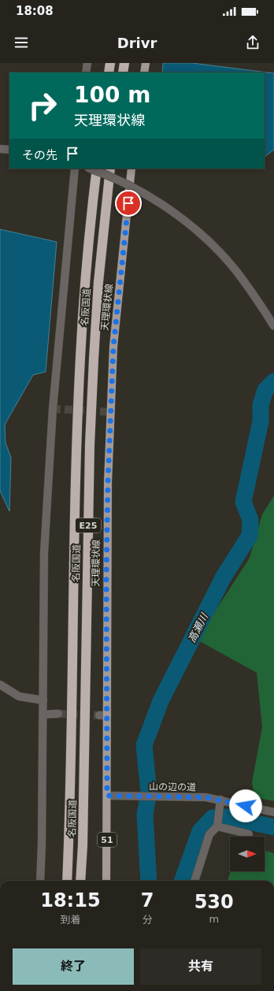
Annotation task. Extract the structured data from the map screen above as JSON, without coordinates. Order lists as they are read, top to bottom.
{
  "streets": {
    "highway": ["名阪国道", "E25"],
    "main road": ["天理環状線", "51"],
    "street": ["山の辺の道"]
  },
  "crossings": [
    ["天理環状線", "山の辺の道"]
  ],
  "water": ["高瀬川"],
  "north": "right",
  "page": {
    "status": "18:08",
    "header": "Drivr",
    "turn": ["100 m", "天理環状線"],
    "then": "その先",
    "eta": [
      "18:15",
      "到着",
      "7",
      "分",
      "530",
      "m"
    ],
    "buttons": ["終了", "共有"]
  }
}
